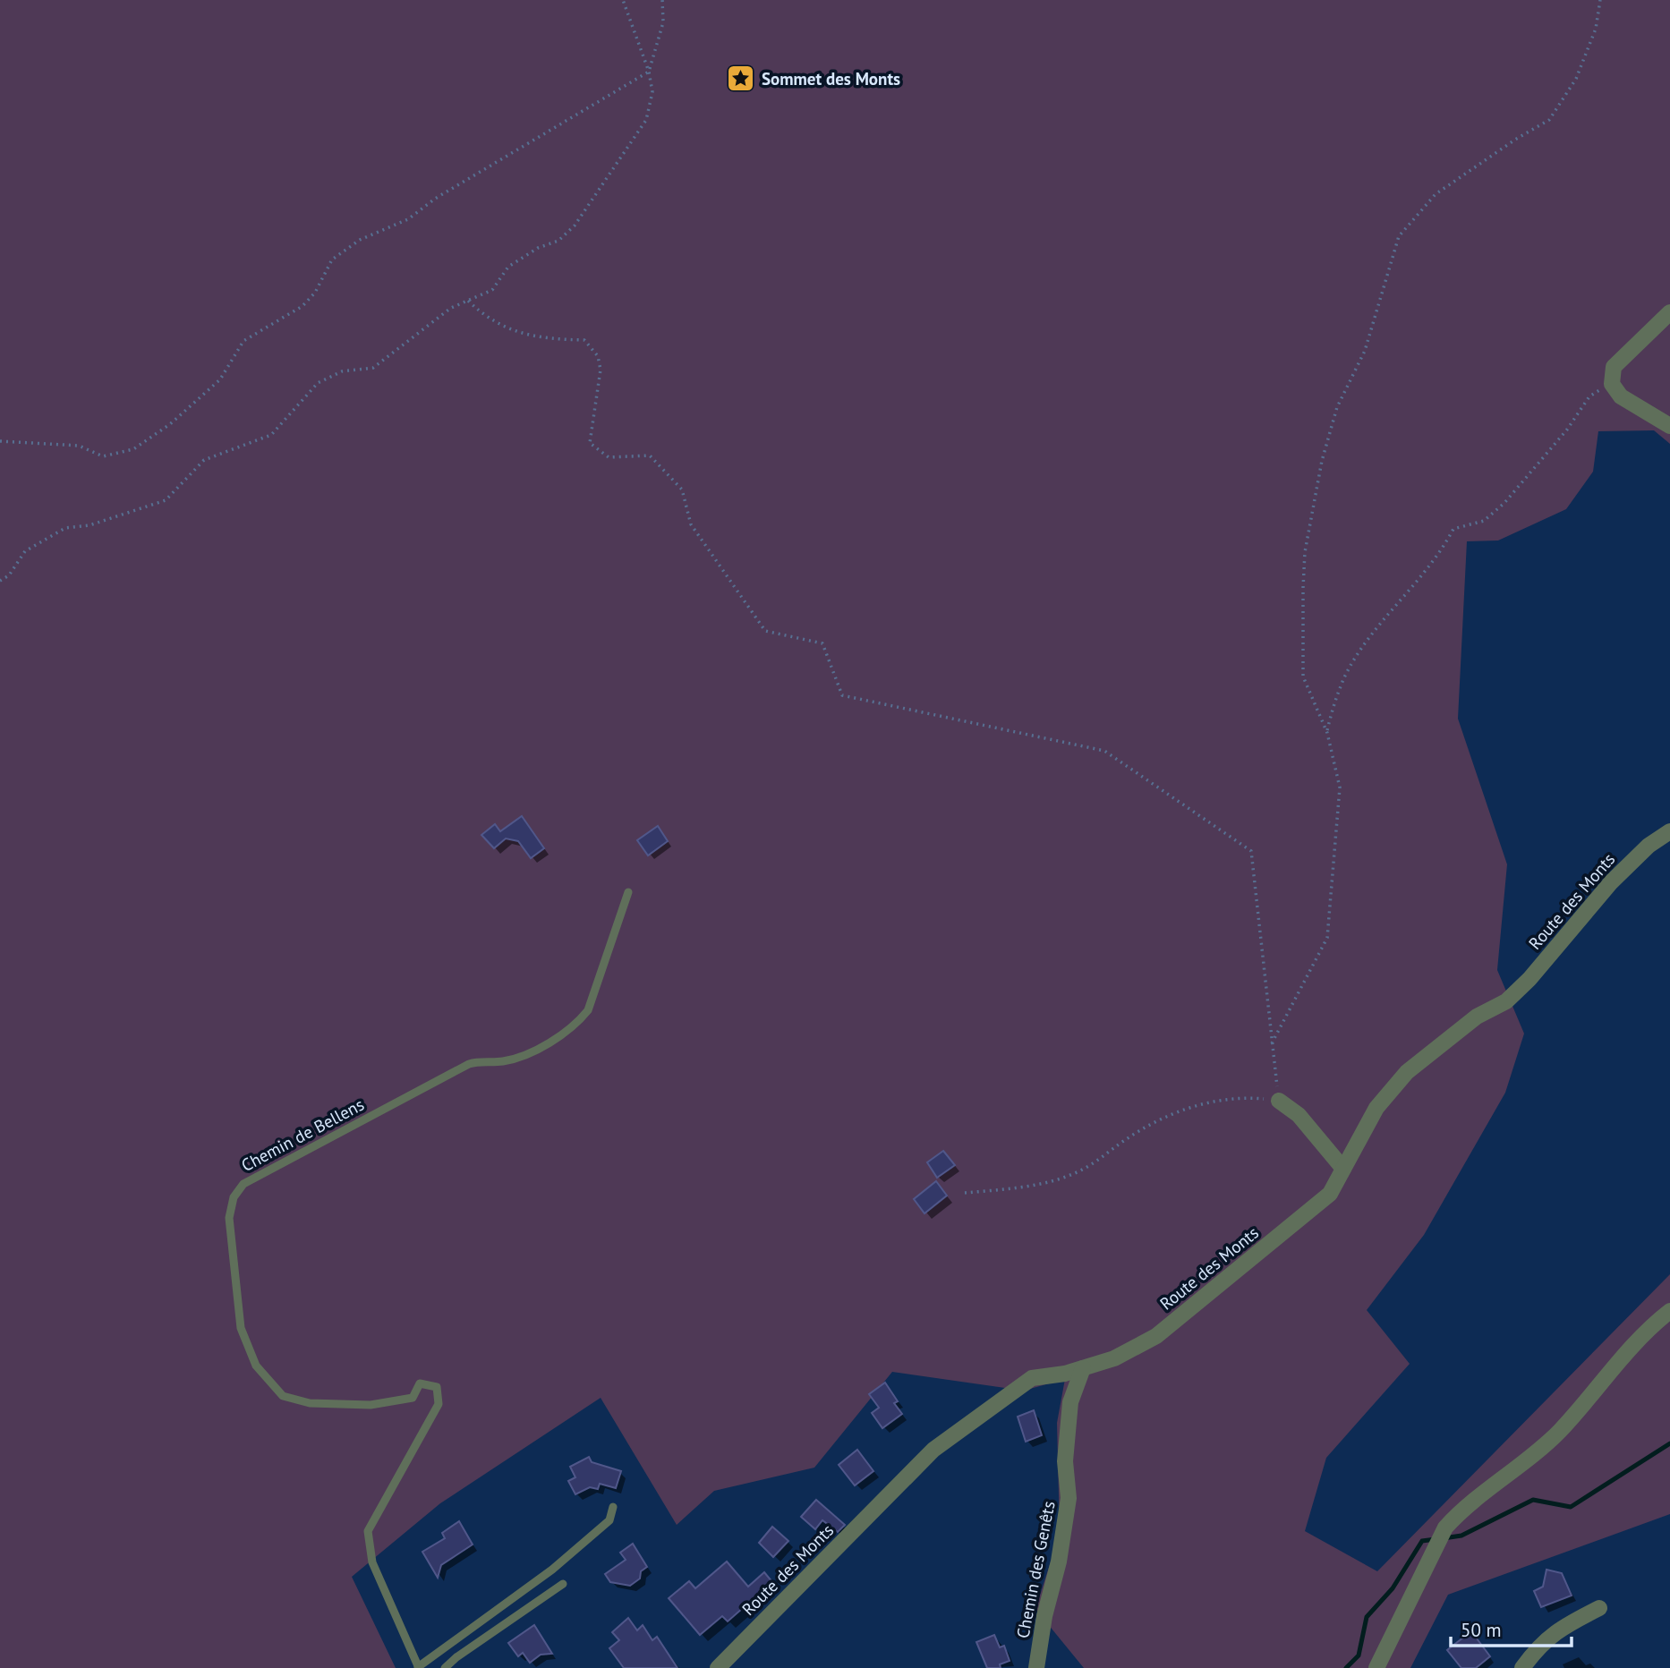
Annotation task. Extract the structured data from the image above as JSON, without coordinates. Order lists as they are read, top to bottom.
{
  "streets": {
    "street": ["Route des Monts", "Chemin des Genêts"],
    "lane": ["Chemin de Bellens"]
  },
  "crossings": [
    ["Route des Monts", "Chemin des Genêts"]
  ],
  "places": {
    "place": ["Sommet des Monts"]
  },
  "scale_bar": "50 m"
}
